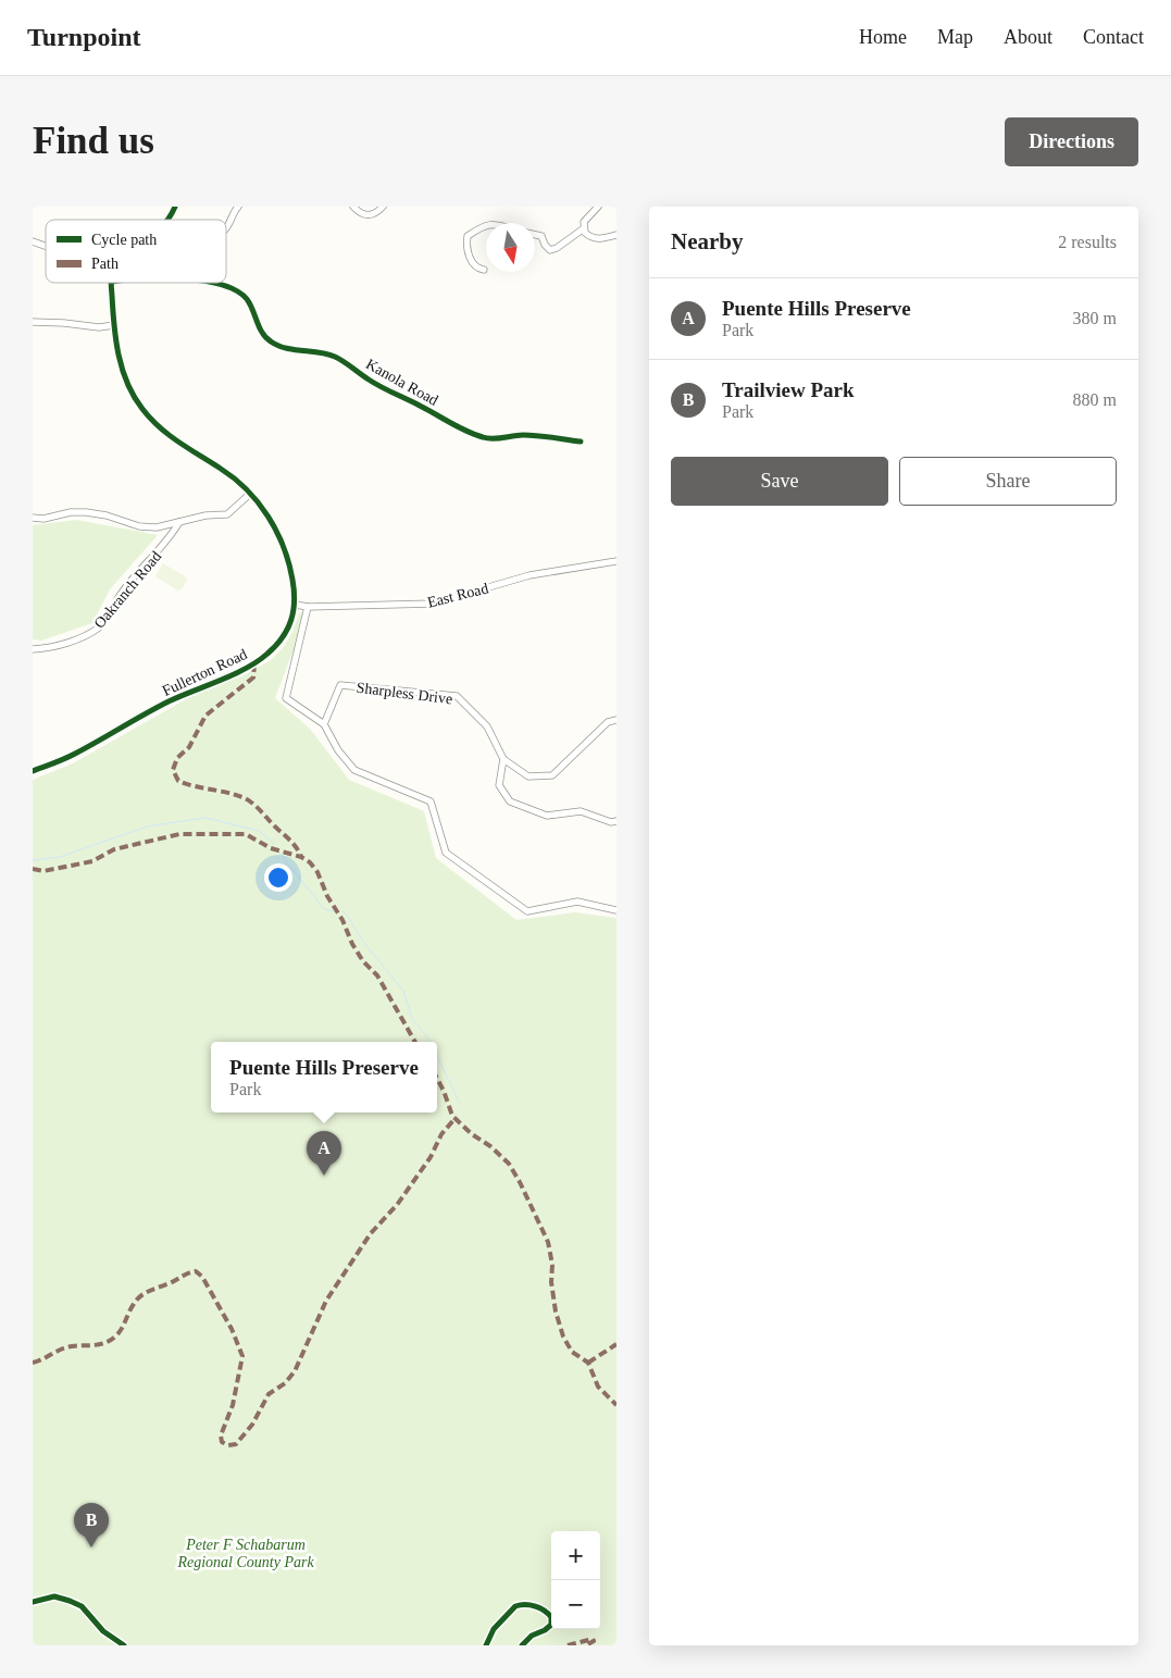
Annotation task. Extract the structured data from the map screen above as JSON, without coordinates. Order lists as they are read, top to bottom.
{
  "streets": {
    "street": [
      "Kanola Road",
      "Oakranch Road",
      "East Road",
      "Fullerton Road",
      "Sharpless Drive"
    ]
  },
  "crossings": [
    ["East Road", "Fullerton Road"]
  ],
  "parks": ["Peter F Schabarum Regional County Park"],
  "legend": ["Cycle path", "Path"],
  "north": "bottom",
  "page": {
    "header": "Turnpoint",
    "nav": [
      "Home",
      "Map",
      "About",
      "Contact"
    ],
    "buttons": [
      "Directions",
      ["Save", "Share"]
    ],
    "title": "Find us",
    "heading": ["Nearby", "2 results"],
    "list": [
      {
        "mark": "A",
        "name": "Puente Hills Preserve",
        "note": "Park",
        "value": "380 m"
      },
      {
        "mark": "B",
        "name": "Trailview Park",
        "note": "Park",
        "value": "880 m"
      }
    ],
    "popup": ["Puente Hills Preserve", "Park"],
    "pins": ["A", "B"],
    "map_buttons": ["+", "−"]
  }
}
